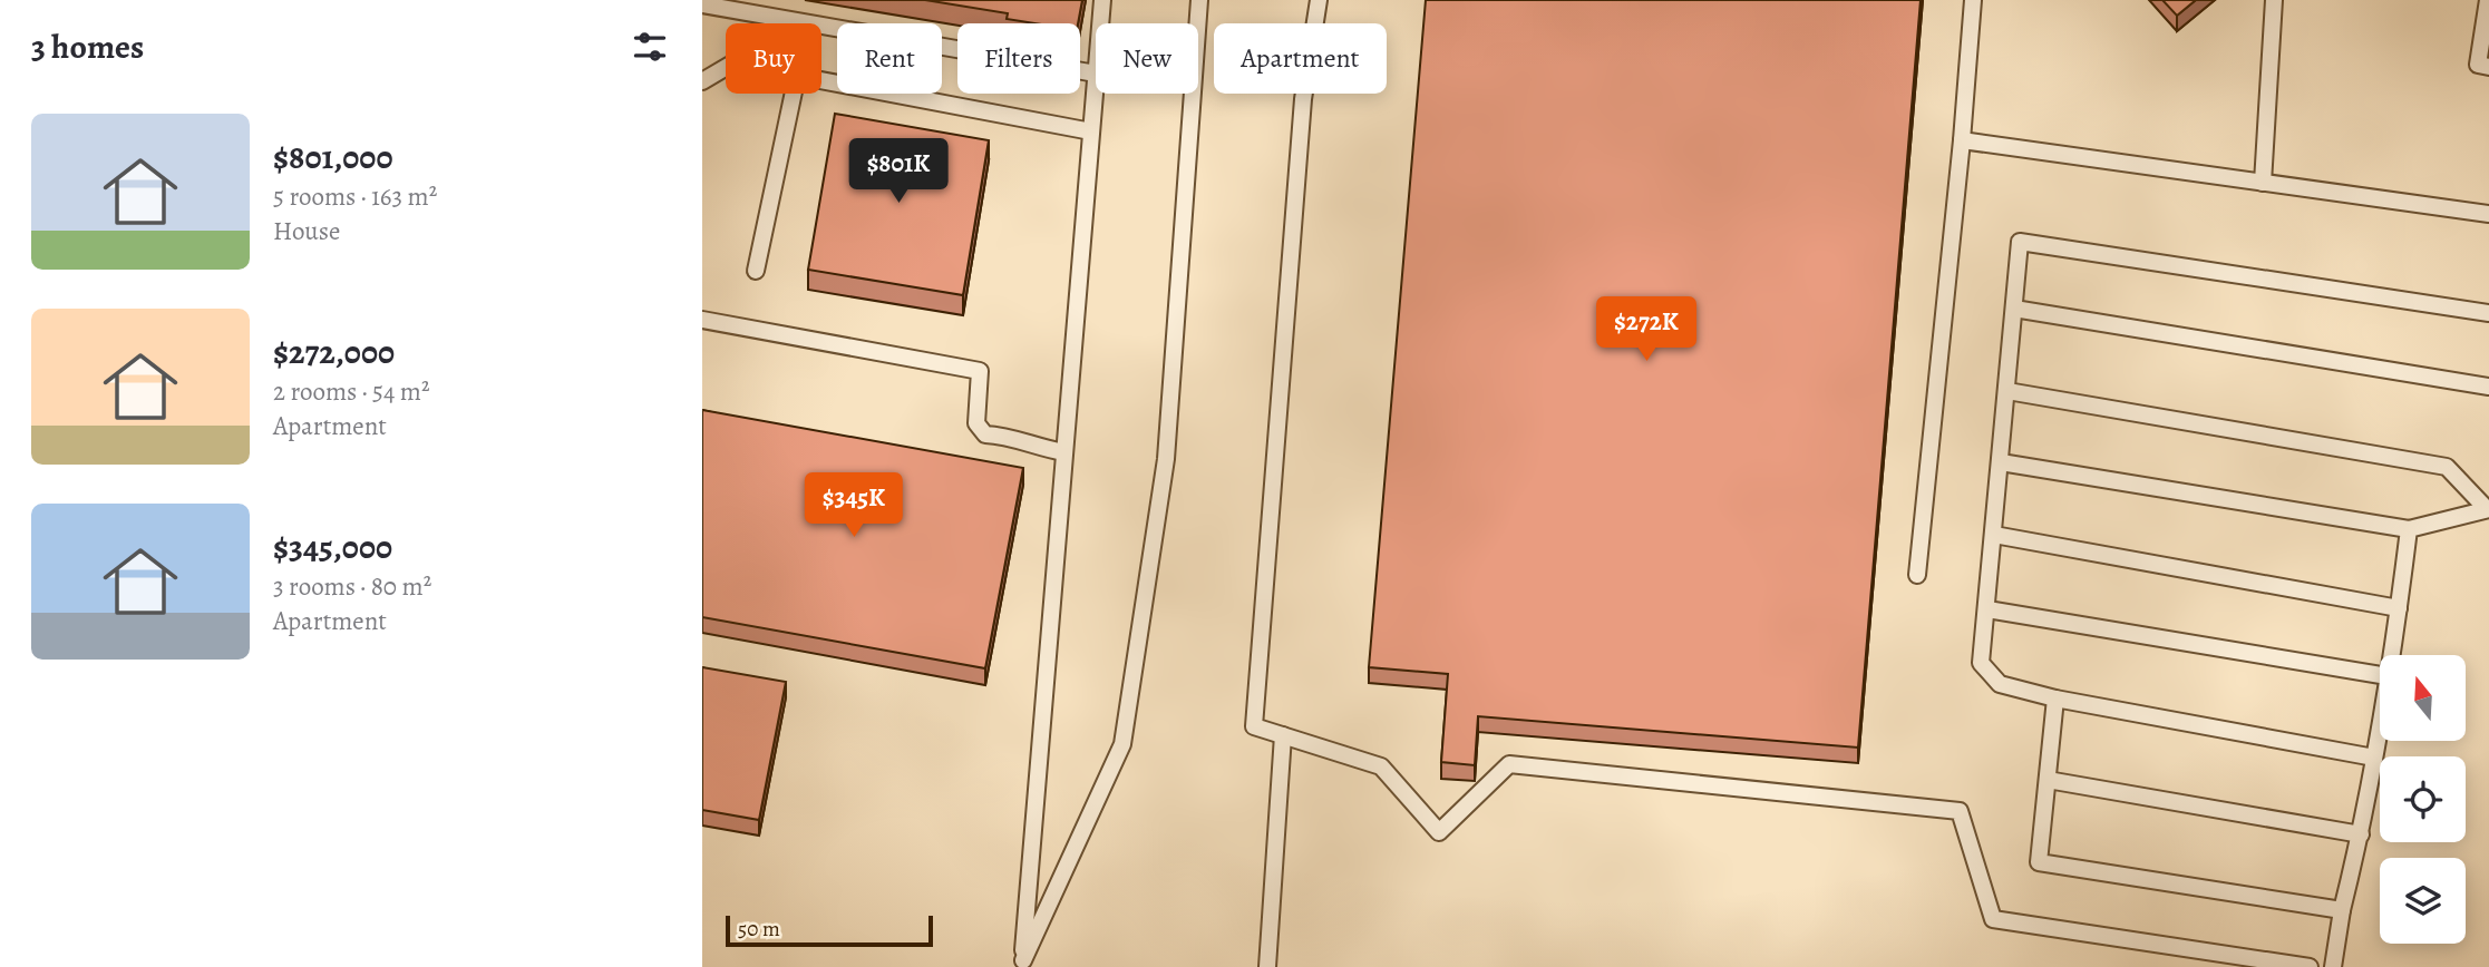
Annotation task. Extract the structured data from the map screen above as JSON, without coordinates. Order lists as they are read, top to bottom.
{
  "scale_bar": "50 m",
  "north": "top",
  "page": {
    "heading": "3 homes",
    "chip": [
      "Buy",
      "Rent",
      "Filters",
      "New",
      "Apartment"
    ],
    "list": [
      {
        "name": "$801,000",
        "note": "5 rooms · 163 m² · House"
      },
      {
        "name": "$272,000",
        "note": "2 rooms · 54 m² · Apartment"
      },
      {
        "name": "$345,000",
        "note": "3 rooms · 80 m² · Apartment"
      }
    ],
    "price": ["$801K", "$272K", "$345K"],
    "scale": "50 m"
  }
}
